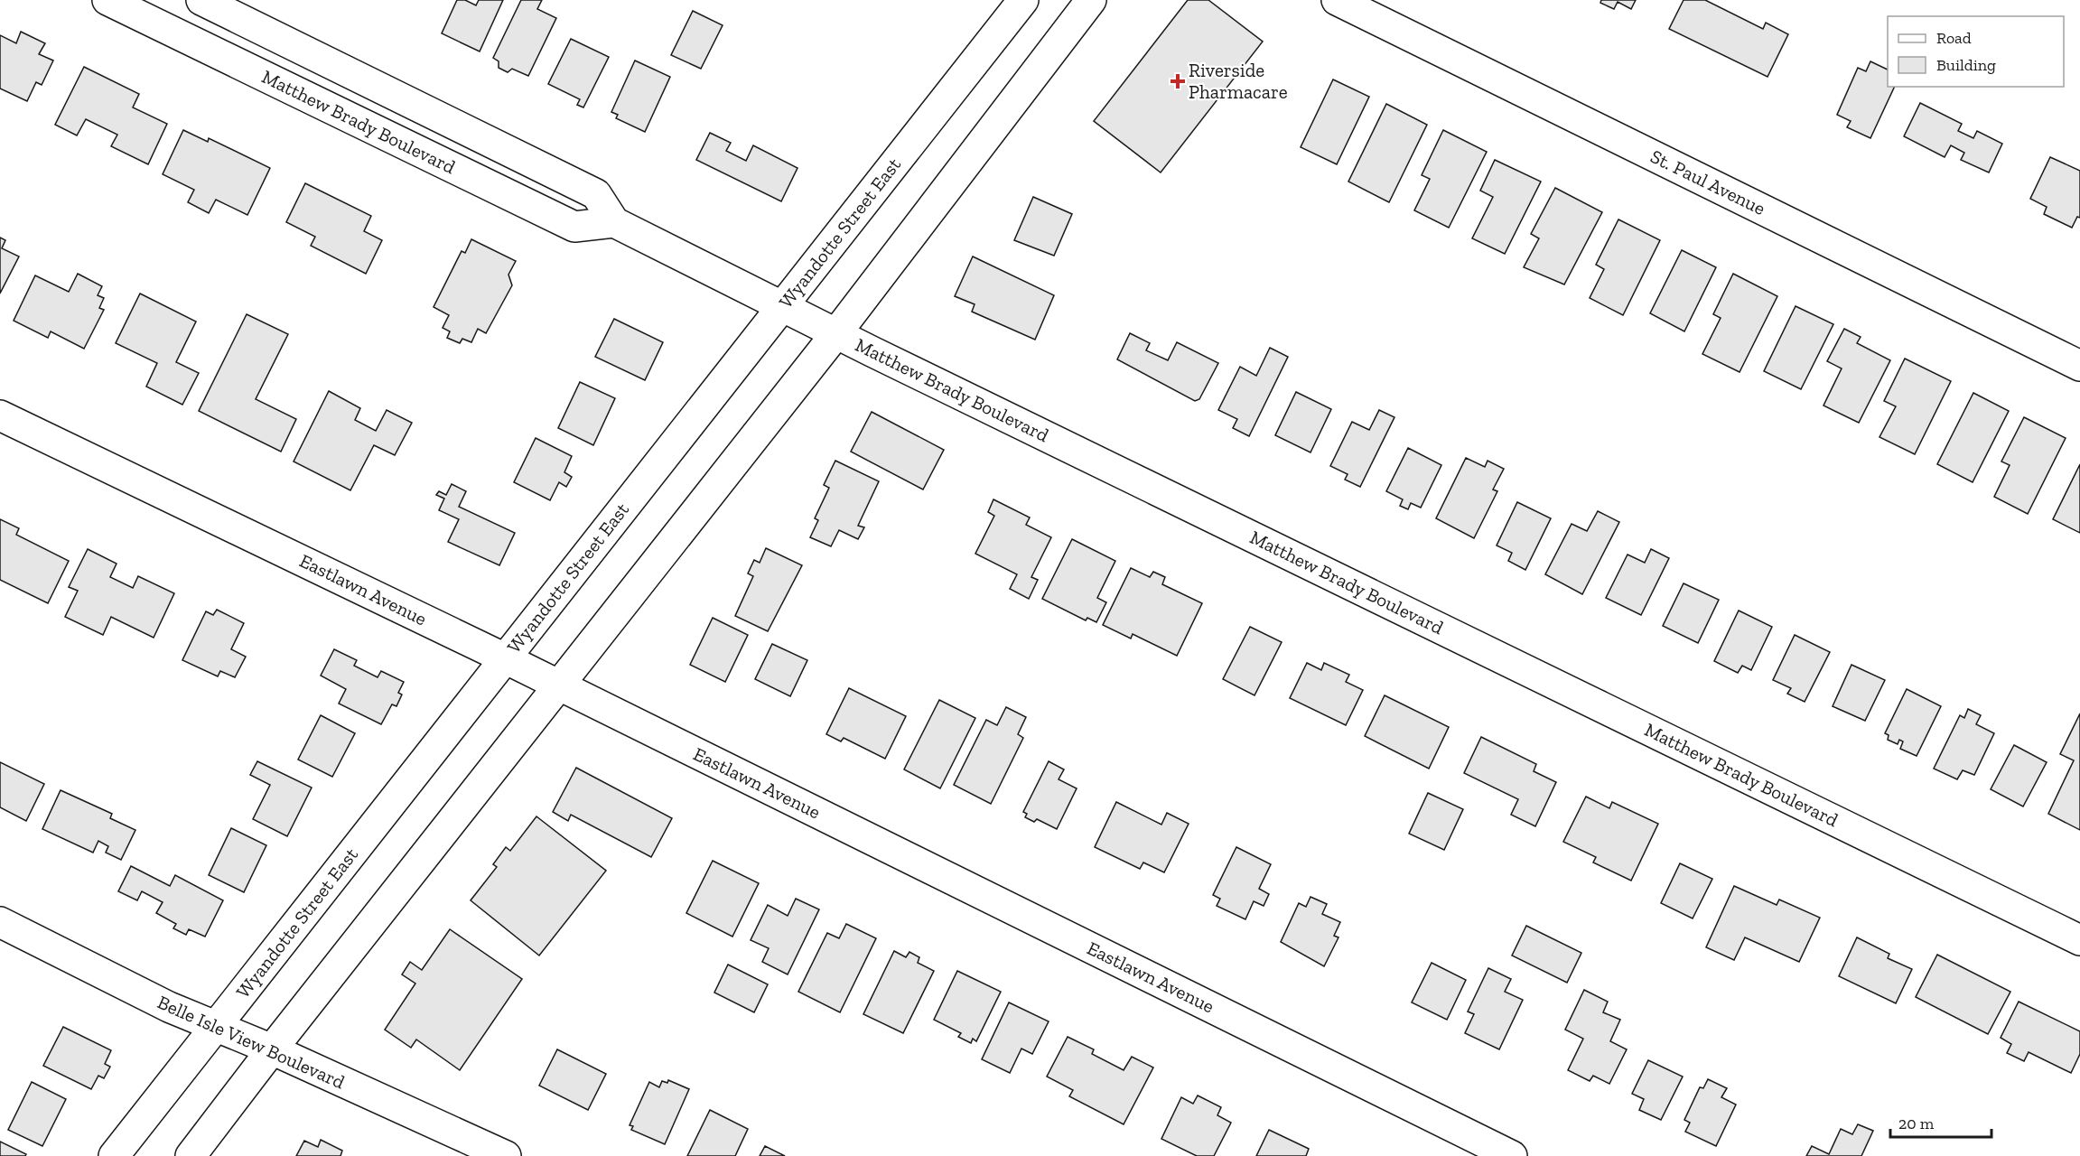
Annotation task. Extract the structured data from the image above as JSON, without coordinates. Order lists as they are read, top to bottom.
{
  "streets": {
    "street": [
      "Matthew Brady Boulevard",
      "St. Paul Avenue",
      "Wyandotte Street East",
      "Eastlawn Avenue",
      "Belle Isle View Boulevard"
    ]
  },
  "crossings": [
    ["Matthew Brady Boulevard", "Wyandotte Street East"],
    ["Wyandotte Street East", "Eastlawn Avenue"],
    ["Wyandotte Street East", "Belle Isle View Boulevard"]
  ],
  "places": {
    "health": ["Riverside Pharmacare"]
  },
  "legend": ["Road", "Building"],
  "scale_bar": "20 m"
}
